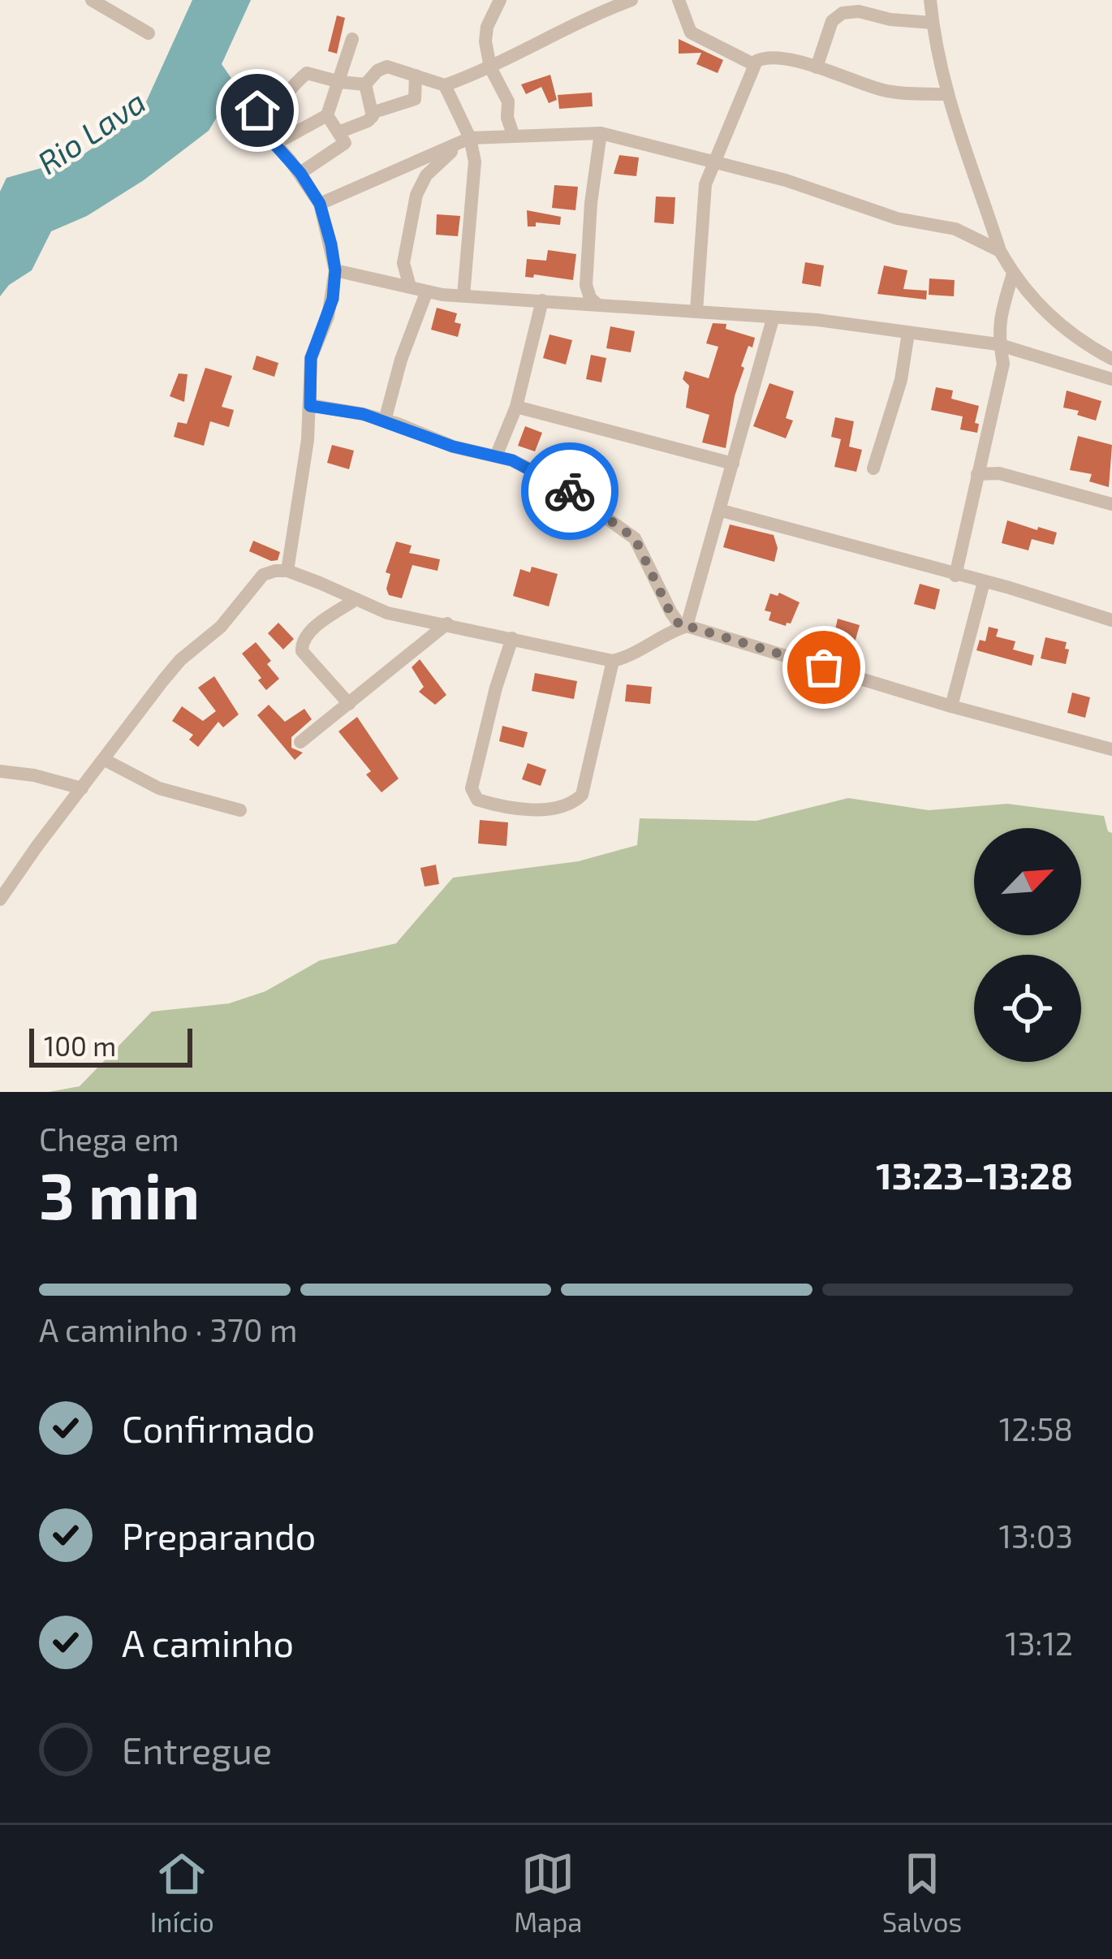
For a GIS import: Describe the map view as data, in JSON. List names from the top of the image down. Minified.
{"water":["Rio Lava"],"scale_bar":"100 m","north":"top right","page":{"scale":"100 m","heading":["3 min","Chega em","13:23–13:28"],"bar":"A caminho · 370 m","list":[["Confirmado","12:58"],["Preparando","13:03"],["A caminho","13:12"],"Entregue"],"tabs":["Início","Mapa","Salvos"]}}
